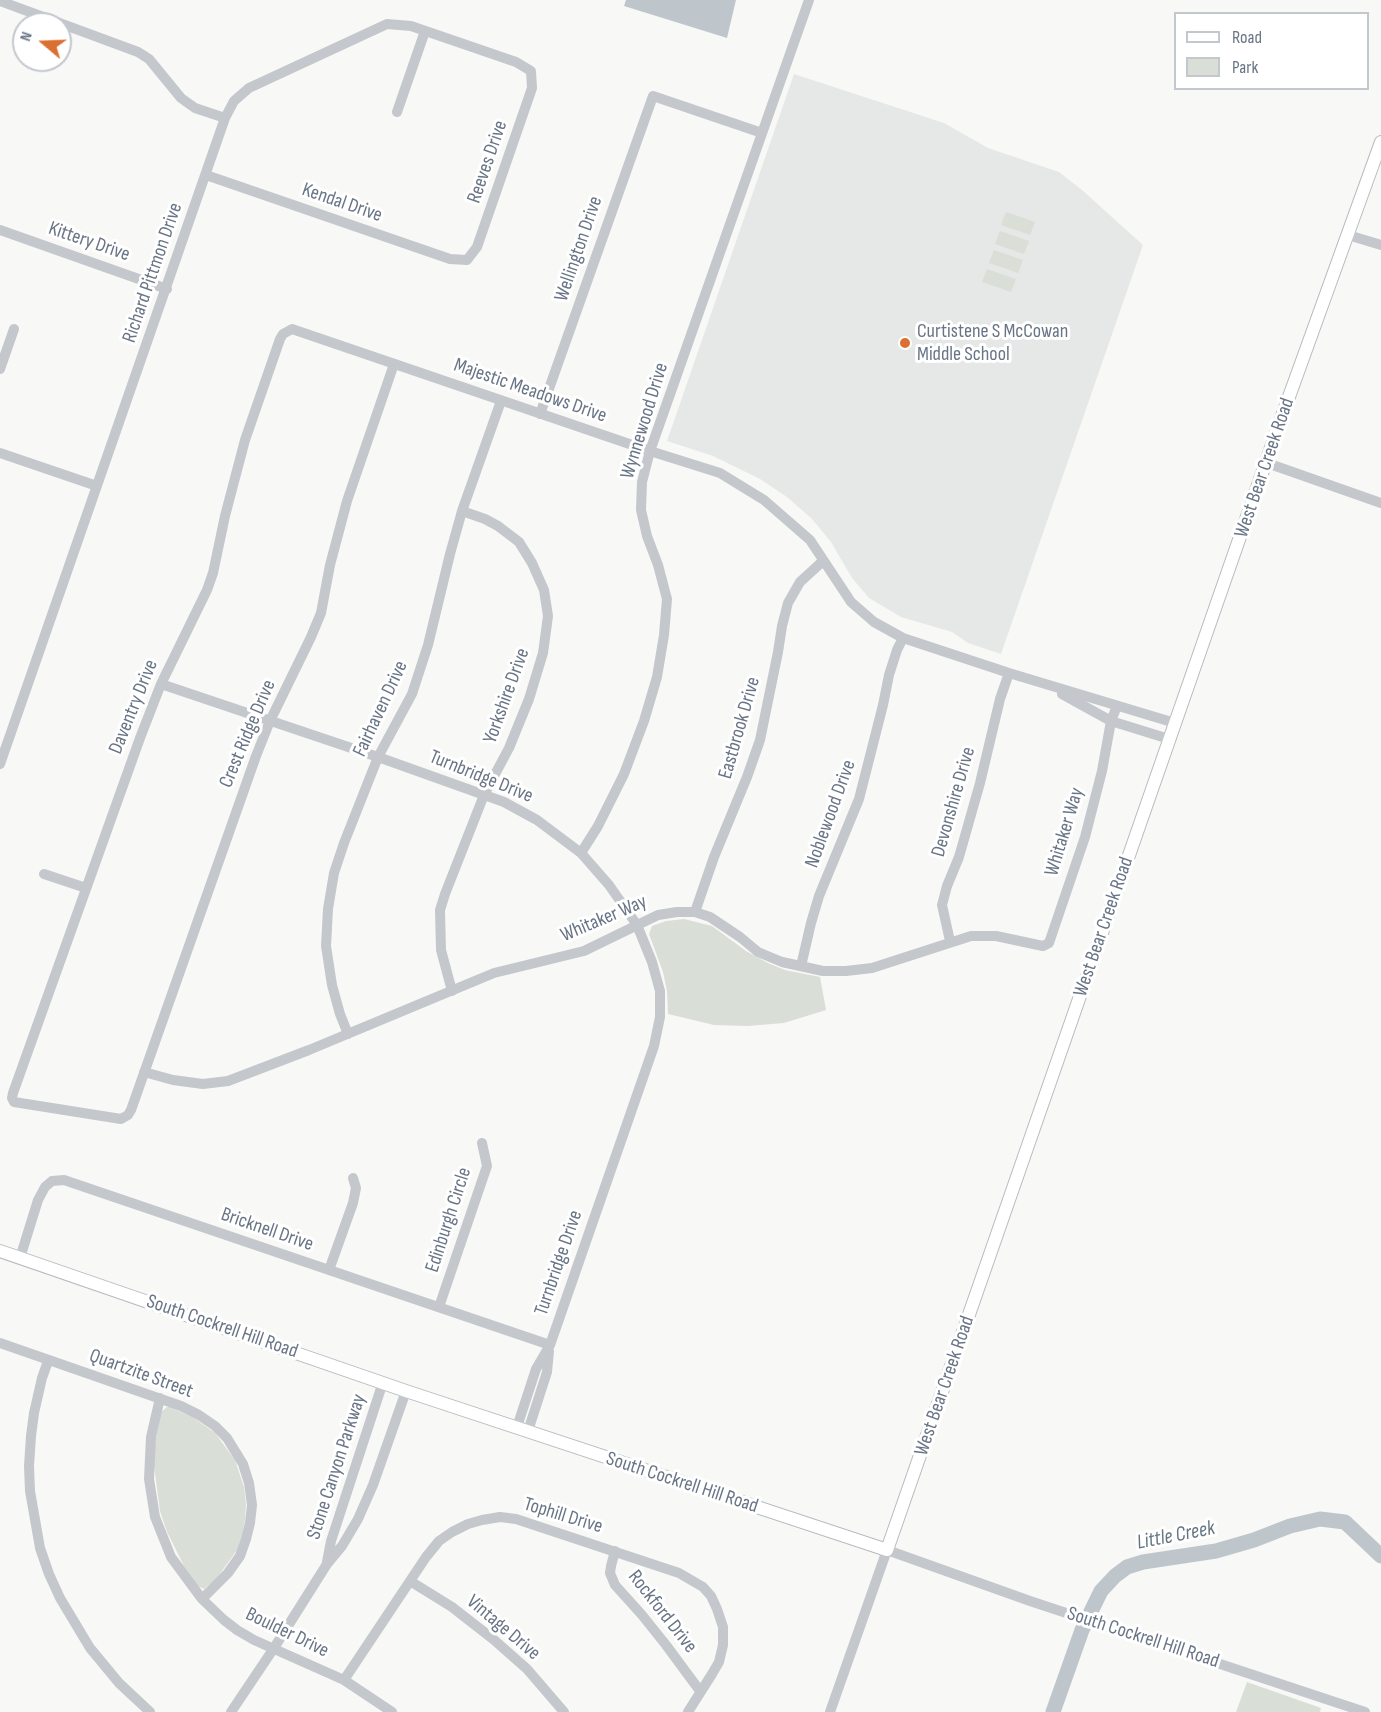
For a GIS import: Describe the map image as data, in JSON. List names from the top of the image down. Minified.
{"streets":{"main road":["West Bear Creek Road","South Cockrell Hill Road"],"street":["Reeves Drive","Kendal Drive","Kittery Drive","Wellington Drive","Richard Pittmon Drive","Majestic Meadows Drive","Wynnewood Drive","Yorkshire Drive","Daventry Drive","Fairhaven Drive","Eastbrook Drive","Crest Ridge Drive","Turnbridge Drive","Devonshire Drive","Noblewood Drive","Whitaker Way","Edinburgh Circle","Bricknell Drive","Quartzite Street","Stone Canyon Parkway","Tophill Drive","Rockford Drive","Vintage Drive","Boulder Drive"]},"crossings":[["Reeves Drive","Kendal Drive"],["Reeves Drive","Richard Pittmon Drive"],["Kendal Drive","Richard Pittmon Drive"],["Kittery Drive","Richard Pittmon Drive"],["Wellington Drive","Majestic Meadows Drive"],["Wellington Drive","Wynnewood Drive"],["Majestic Meadows Drive","Wynnewood Drive"],["Majestic Meadows Drive","West Bear Creek Road"],["Majestic Meadows Drive","Daventry Drive"],["Majestic Meadows Drive","Fairhaven Drive"],["Majestic Meadows Drive","Eastbrook Drive"],["Majestic Meadows Drive","Crest Ridge Drive"],["Majestic Meadows Drive","Devonshire Drive"],["Majestic Meadows Drive","Noblewood Drive"],["Majestic Meadows Drive","Whitaker Way"],["Wynnewood Drive","Turnbridge Drive"],["West Bear Creek Road","South Cockrell Hill Road"],["Yorkshire Drive","Fairhaven Drive"],["Yorkshire Drive","Turnbridge Drive"],["Yorkshire Drive","Whitaker Way"],["Daventry Drive","Crest Ridge Drive"],["Daventry Drive","Turnbridge Drive"],["Fairhaven Drive","Turnbridge Drive"],["Fairhaven Drive","Whitaker Way"],["Eastbrook Drive","Whitaker Way"],["Crest Ridge Drive","Turnbridge Drive"],["Crest Ridge Drive","Whitaker Way"],["Turnbridge Drive","Whitaker Way"],["Turnbridge Drive","Bricknell Drive"],["Turnbridge Drive","South Cockrell Hill Road"],["Devonshire Drive","Whitaker Way"],["Noblewood Drive","Whitaker Way"],["Edinburgh Circle","Bricknell Drive"],["Bricknell Drive","South Cockrell Hill Road"],["South Cockrell Hill Road","Stone Canyon Parkway"],["Quartzite Street","Boulder Drive"],["Stone Canyon Parkway","Boulder Drive"],["Tophill Drive","Rockford Drive"],["Tophill Drive","Vintage Drive"],["Tophill Drive","Boulder Drive"]],"water":["Little Creek"],"places":["Curtistene S McCowan Middle School"],"legend":["Road","Park"],"north":"left"}
